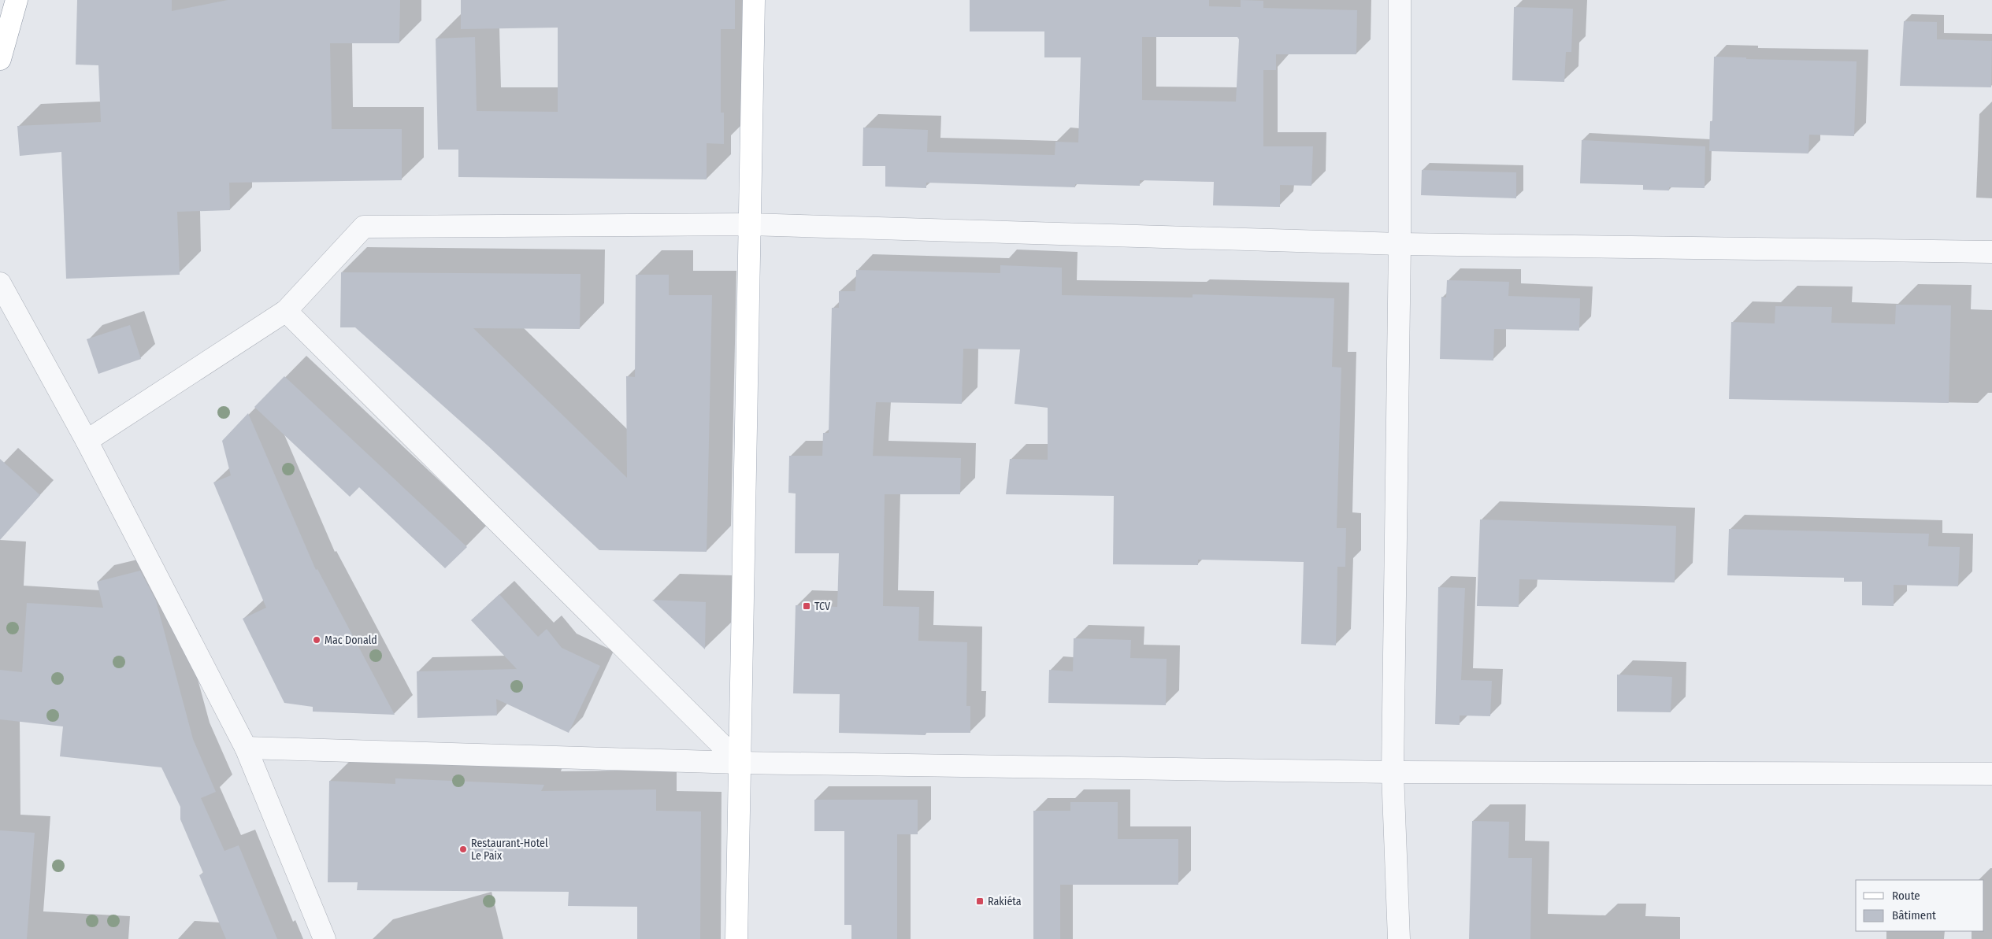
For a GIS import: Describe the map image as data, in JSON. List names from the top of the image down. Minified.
{"places":{"transit":["TCV","Rakiéta"],"other":["Mac Donald","Restaurant-Hotel Le Paix"]},"legend":["Route","Bâtiment"]}
